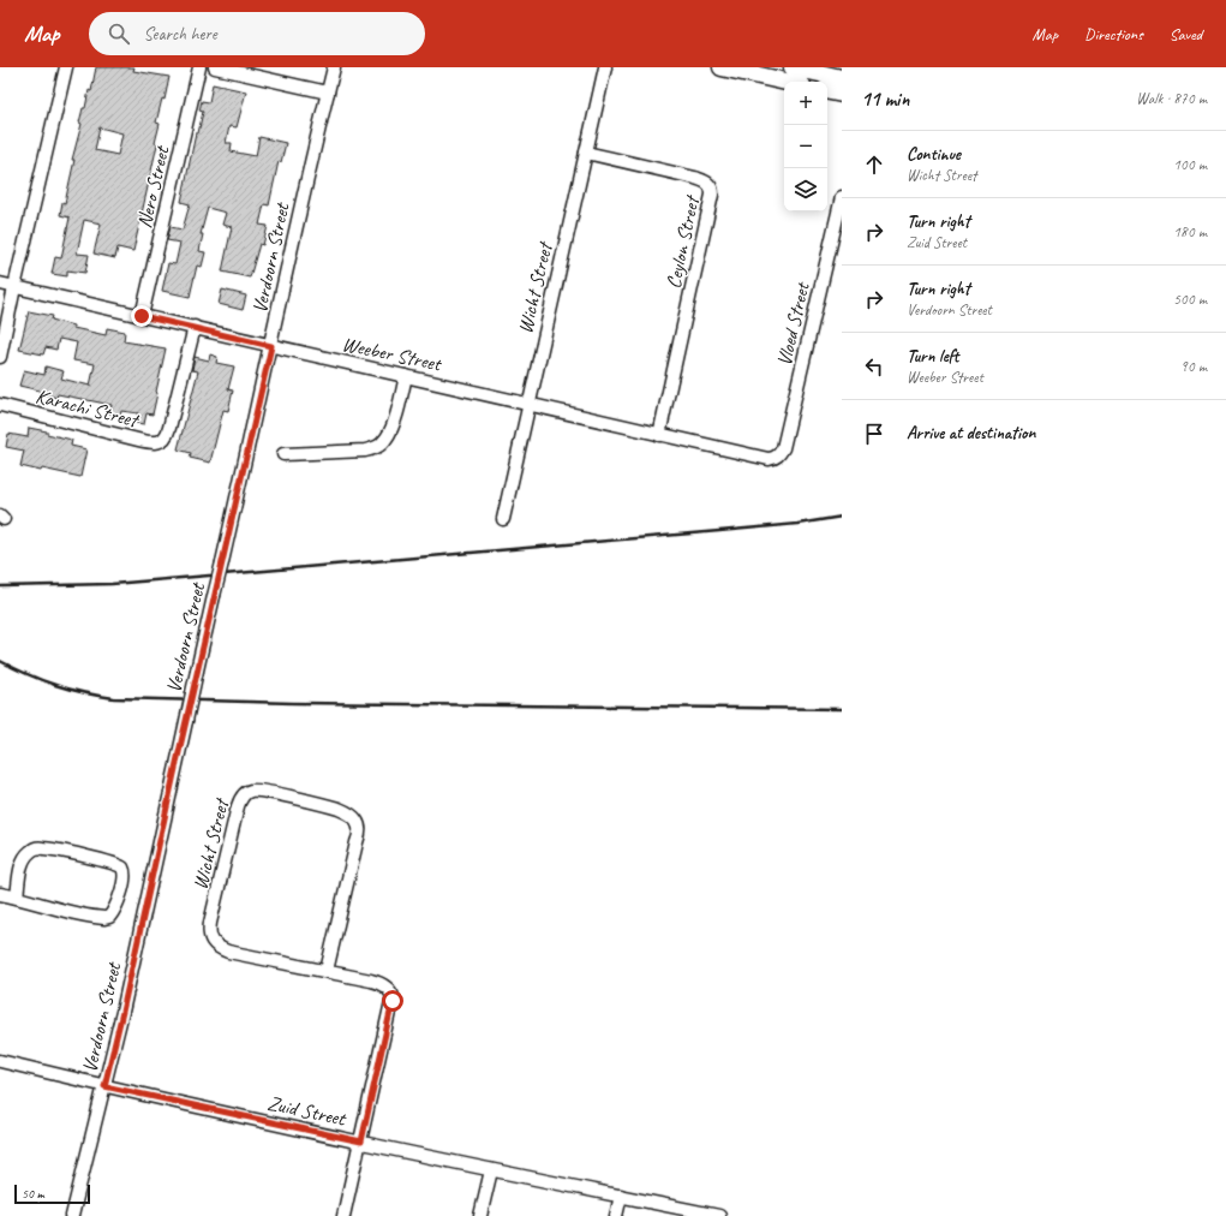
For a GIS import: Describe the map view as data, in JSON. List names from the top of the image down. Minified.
{"streets":{"street":["Nero Street","Ceylon Street","Verdoorn Street","Wicht Street","Vloed Street","Weeber Street","Karachi Street","Zuid Street"]},"crossings":[["Nero Street","Weeber Street"],["Ceylon Street","Wicht Street"],["Ceylon Street","Weeber Street"],["Verdoorn Street","Weeber Street"],["Verdoorn Street","Zuid Street"],["Wicht Street","Weeber Street"],["Wicht Street","Zuid Street"],["Vloed Street","Weeber Street"],["Weeber Street","Karachi Street"]],"scale_bar":"50 m","page":{"header":"Map","search":"Search here","nav":["Map","Directions","Saved"],"heading":["11 min","Walk · 870 m"],"map_buttons":["+","−"],"list":[["Continue","Wicht Street","100 m"],["Turn right","Zuid Street","180 m"],["Turn right","Verdoorn Street","500 m"],["Turn left","Weeber Street","90 m"],"Arrive at destination"],"scale":"50 m"}}
